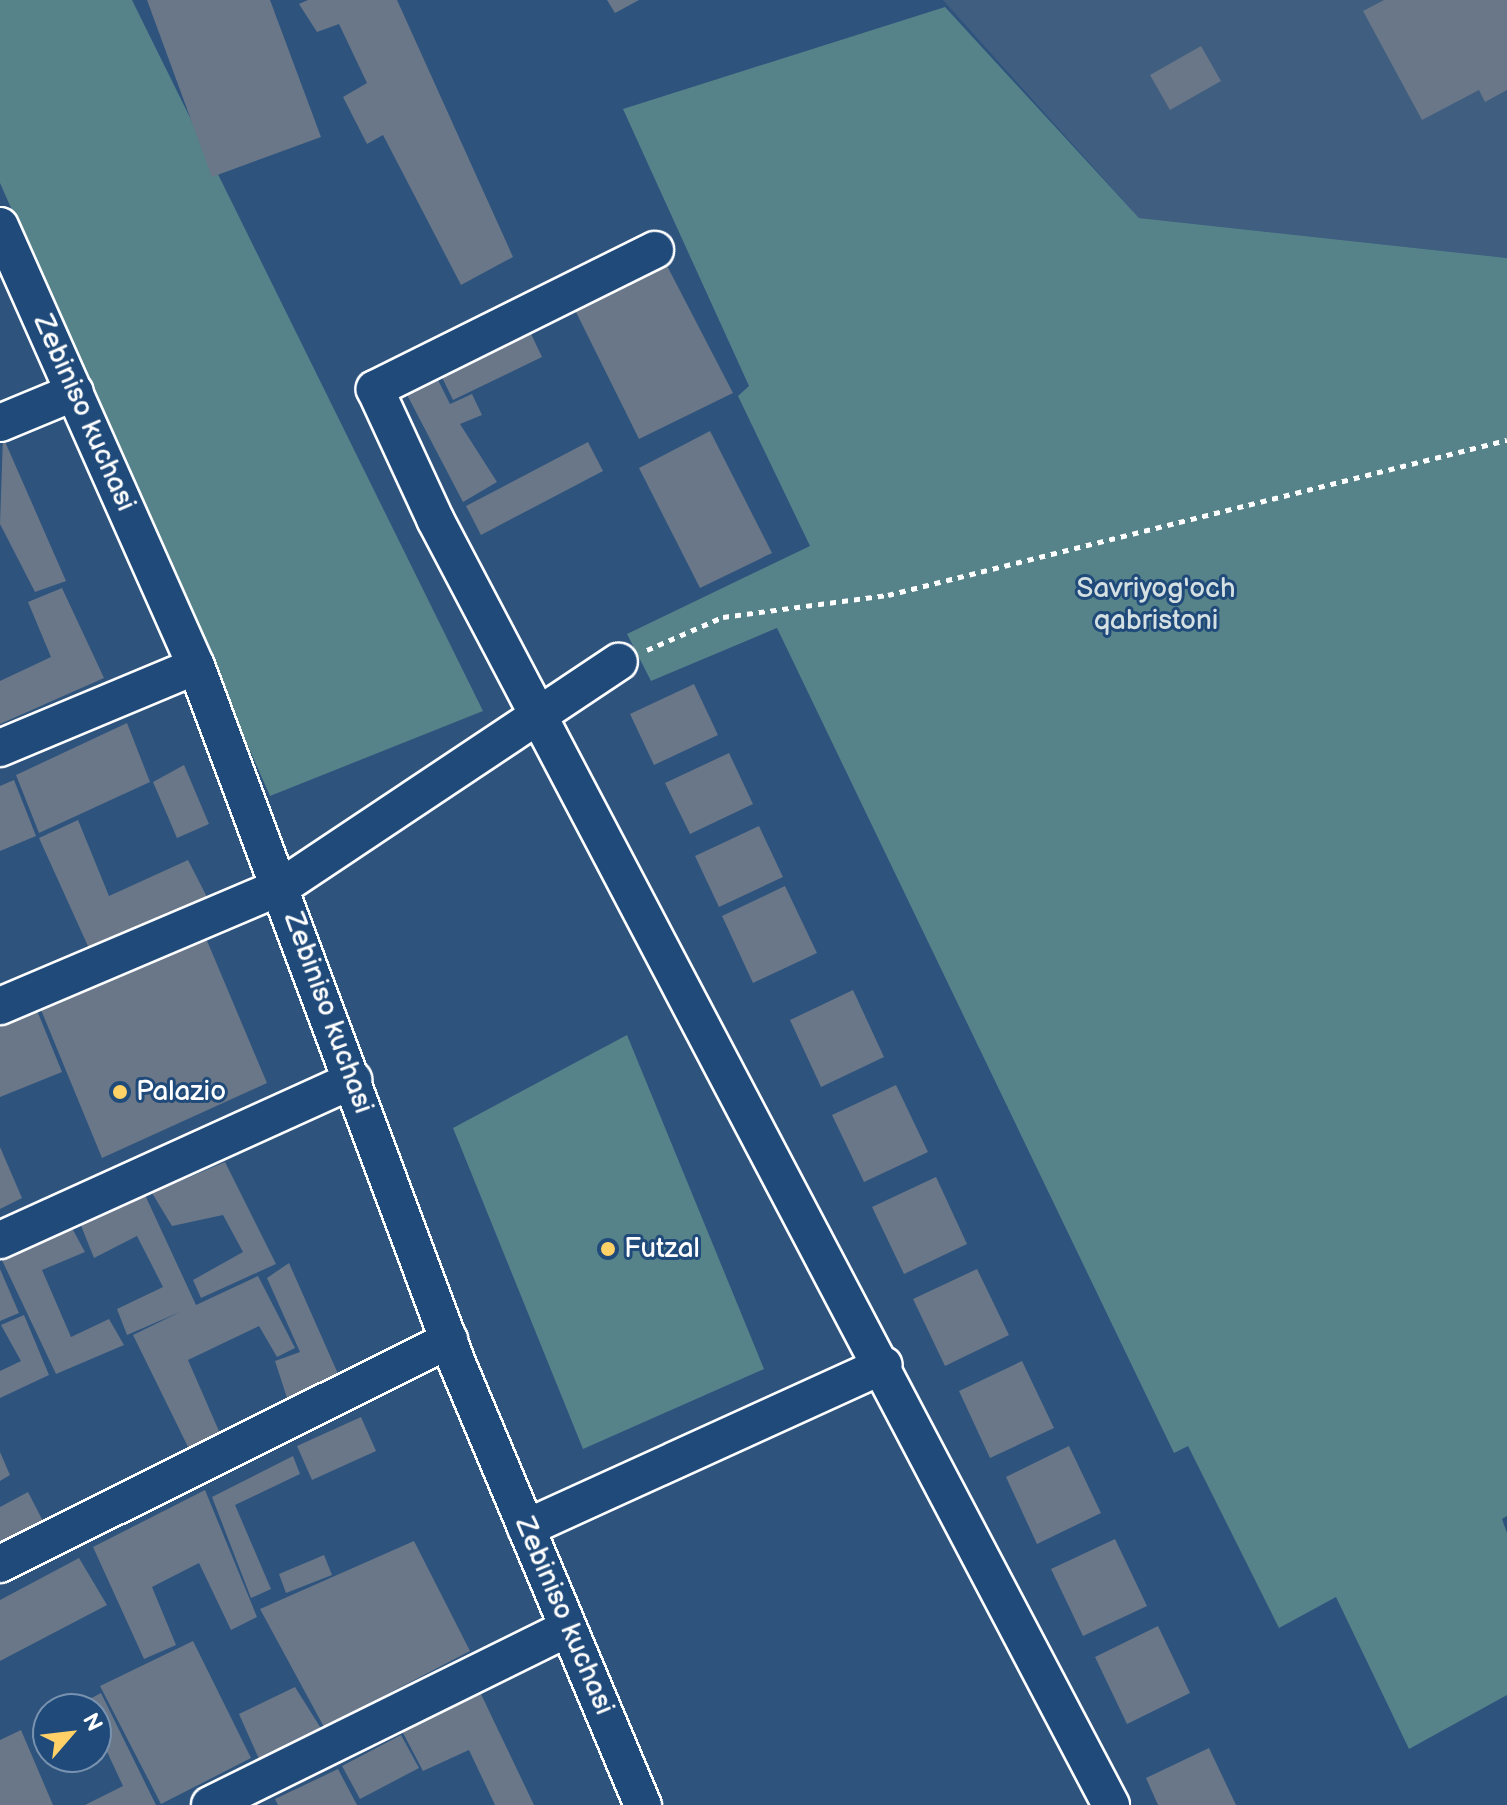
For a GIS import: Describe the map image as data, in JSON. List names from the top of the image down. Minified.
{"streets":{"street":["Zebiniso kuchasi"]},"parks":["Savriyog'och qabristoni"],"places":["Palazio","Futzal"],"north":"top right"}
